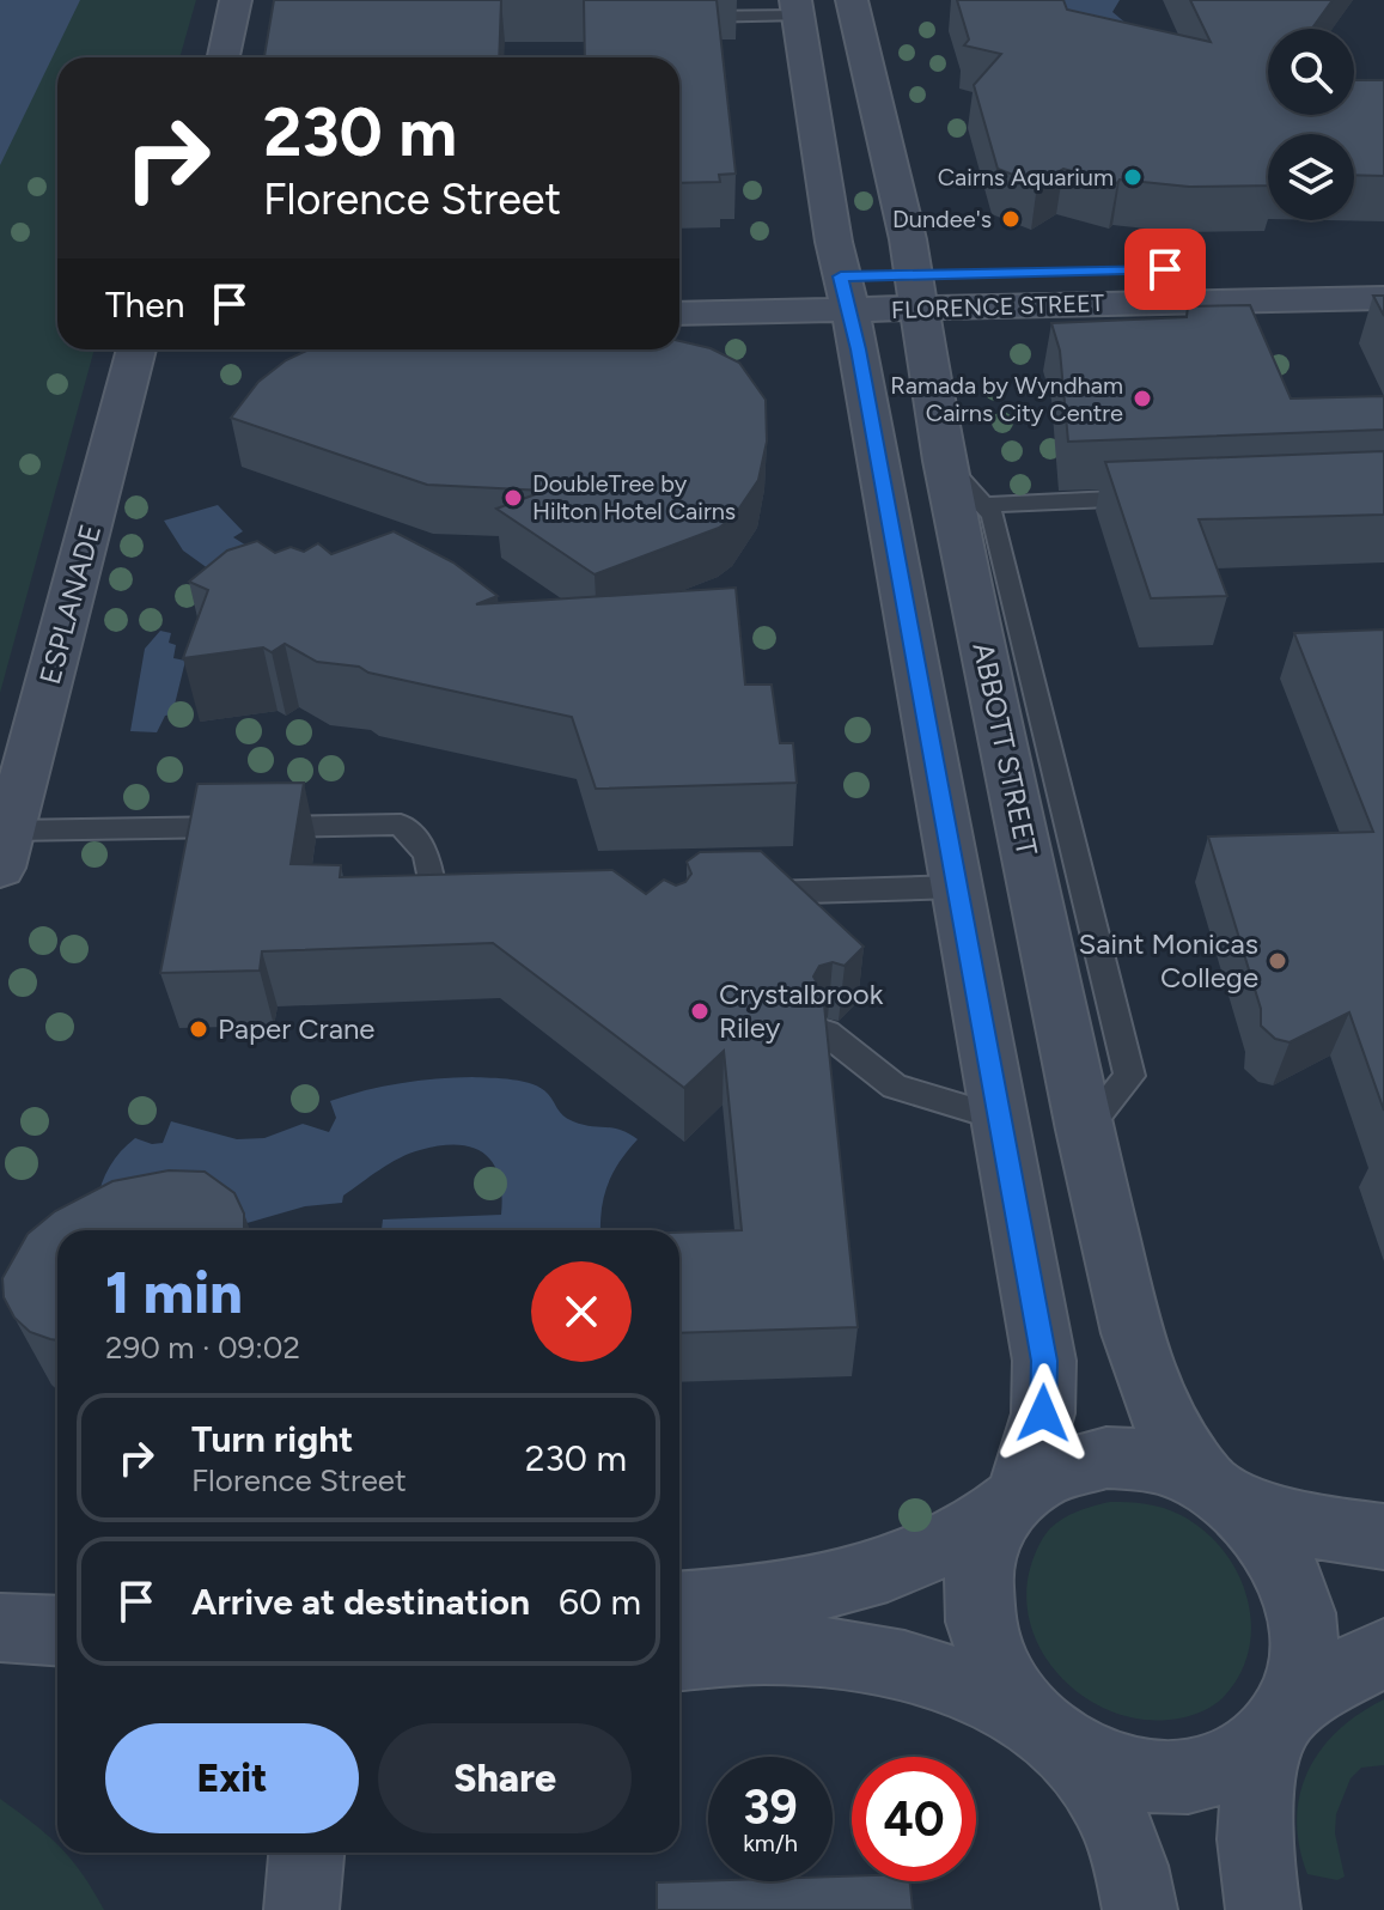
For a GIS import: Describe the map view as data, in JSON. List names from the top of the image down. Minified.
{"streets":{"street":["FLORENCE STREET","ESPLANADE","ABBOTT STREET"]},"crossings":[["FLORENCE STREET","ABBOTT STREET"]],"places":["Cairns Aquarium","Dundee's","Ramada by Wyndham Cairns City Centre","DoubleTree by Hilton Hotel Cairns","Saint Monicas College","Crystalbrook Riley","Paper Crane"],"page":{"turn":["230 m","Florence Street"],"then":"Then","heading":["1 min","290 m · 09:02"],"list":[{"name":"Turn right","note":"Florence Street","value":"230 m"},{"name":"Arrive at destination","value":"60 m"}],"buttons":["Exit","Share"],"speed":"39 km/h","limit":"40"}}
